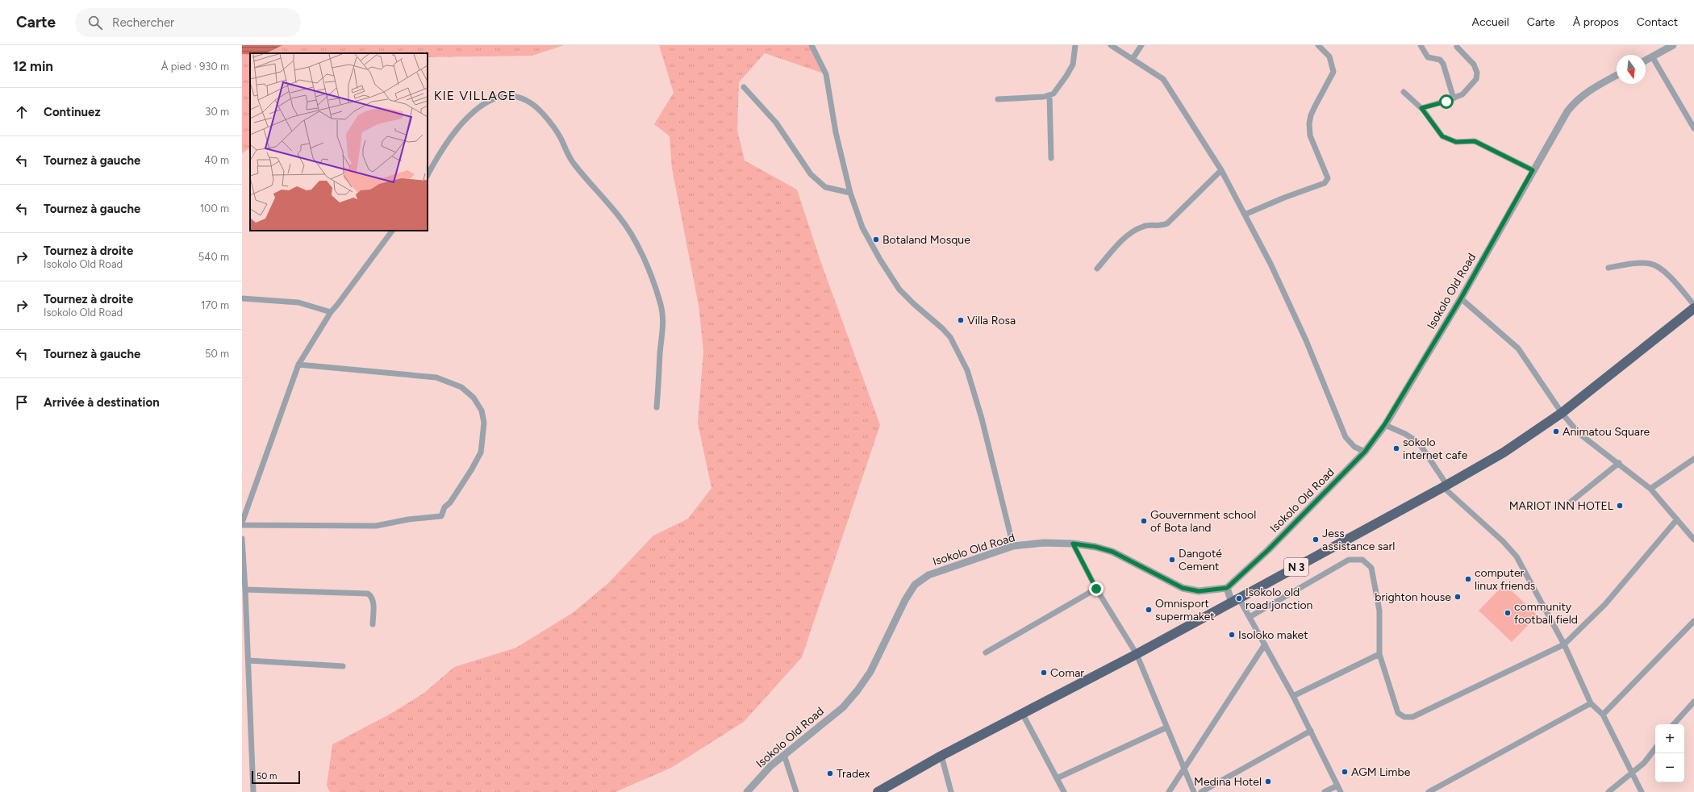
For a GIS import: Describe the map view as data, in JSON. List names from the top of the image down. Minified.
{"streets":{"highway":["N 3"],"street":["Isokolo Old Road"]},"districts":["KIE VILLAGE"],"places":["Botaland Mosque","Villa Rosa","Animatou Square","sokolo internet cafe","MARIOT INN HOTEL","Gouvernment school of Bota land","Jess assistance sarl","Dangoté Cement","computer linux friends","brighton house","Isokolo old road jonction","Omnisport supermaket","community football field","Isoloko maket","Comar","AGM Limbe","Tradex","Medina Hotel"],"scale_bar":"50 m","north":"bottom","page":{"header":"Carte","search":"Rechercher","nav":["Accueil","Carte","À propos","Contact"],"heading":["12 min","À pied · 930 m"],"list":[["Continuez","30 m"],["Tournez à gauche","40 m"],["Tournez à gauche","100 m"],["Tournez à droite","Isokolo Old Road","540 m"],["Tournez à droite","Isokolo Old Road","170 m"],["Tournez à gauche","50 m"],"Arrivée à destination"],"map_buttons":["+","−"],"scale":"50 m"}}
